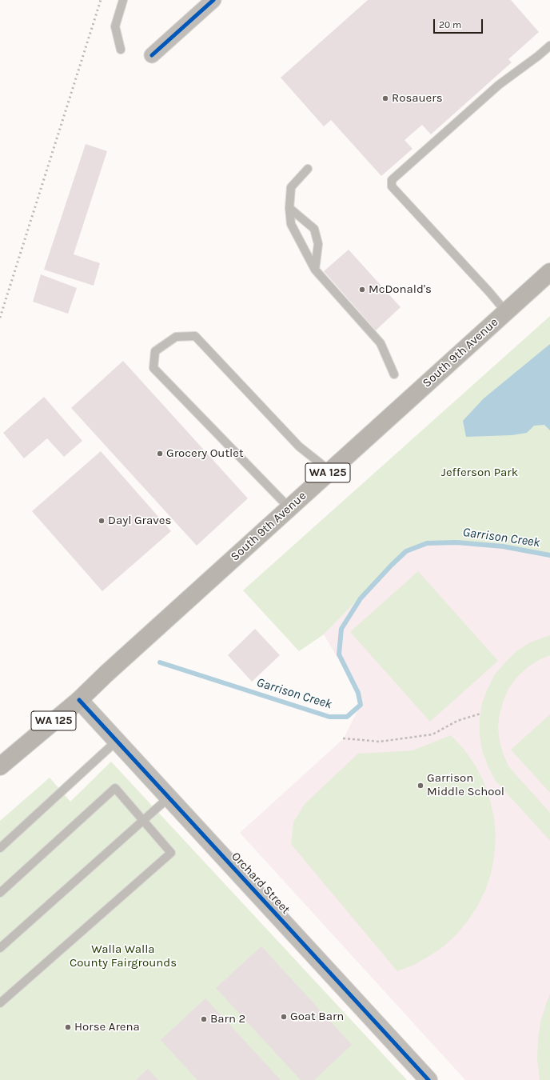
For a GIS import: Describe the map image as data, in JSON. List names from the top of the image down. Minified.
{"streets":{"main road":["South 9th Avenue","WA 125"],"street":["Orchard Street"]},"crossings":[["South 9th Avenue","Orchard Street"]],"water":["Garrison Creek"],"parks":["Jefferson Park","Walla Walla County Fairgrounds"],"places":["Rosauers","McDonald's","Grocery Outlet","Dayl Graves","Garrison Middle School","Goat Barn","Barn 2","Horse Arena"],"scale_bar":"20 m"}
